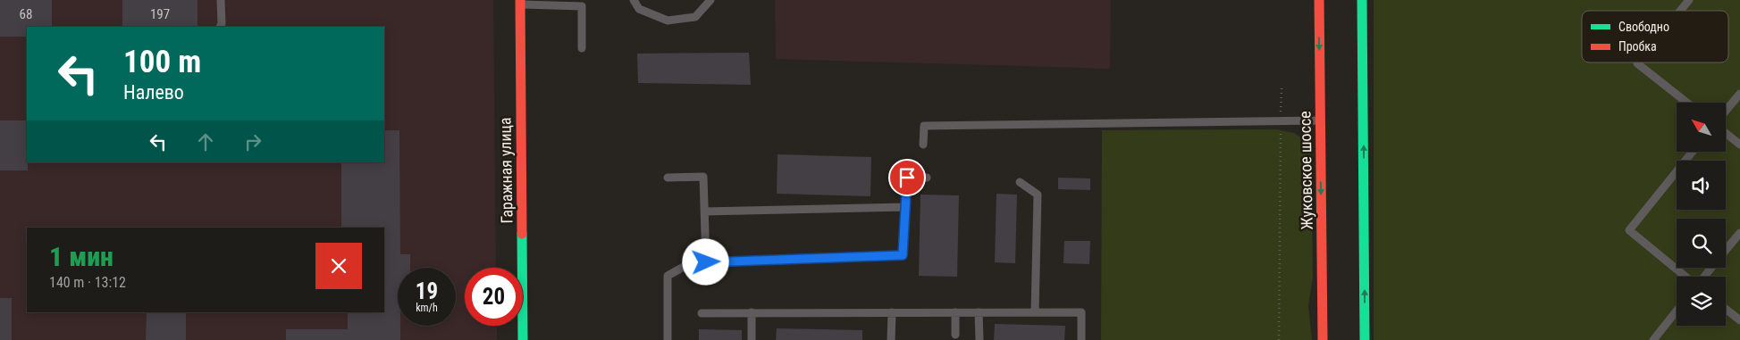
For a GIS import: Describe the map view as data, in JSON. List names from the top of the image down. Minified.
{"streets":{"main road":["Гаражная улица","Жуковское шоссе"]},"house_numbers":["68","197"],"legend":["Свободно","Пробка"],"north":"top left","page":{"turn":["100 m","Налево"],"heading":["1 мин","140 m · 13:12"],"speed":"19 km/h","limit":"20"}}
